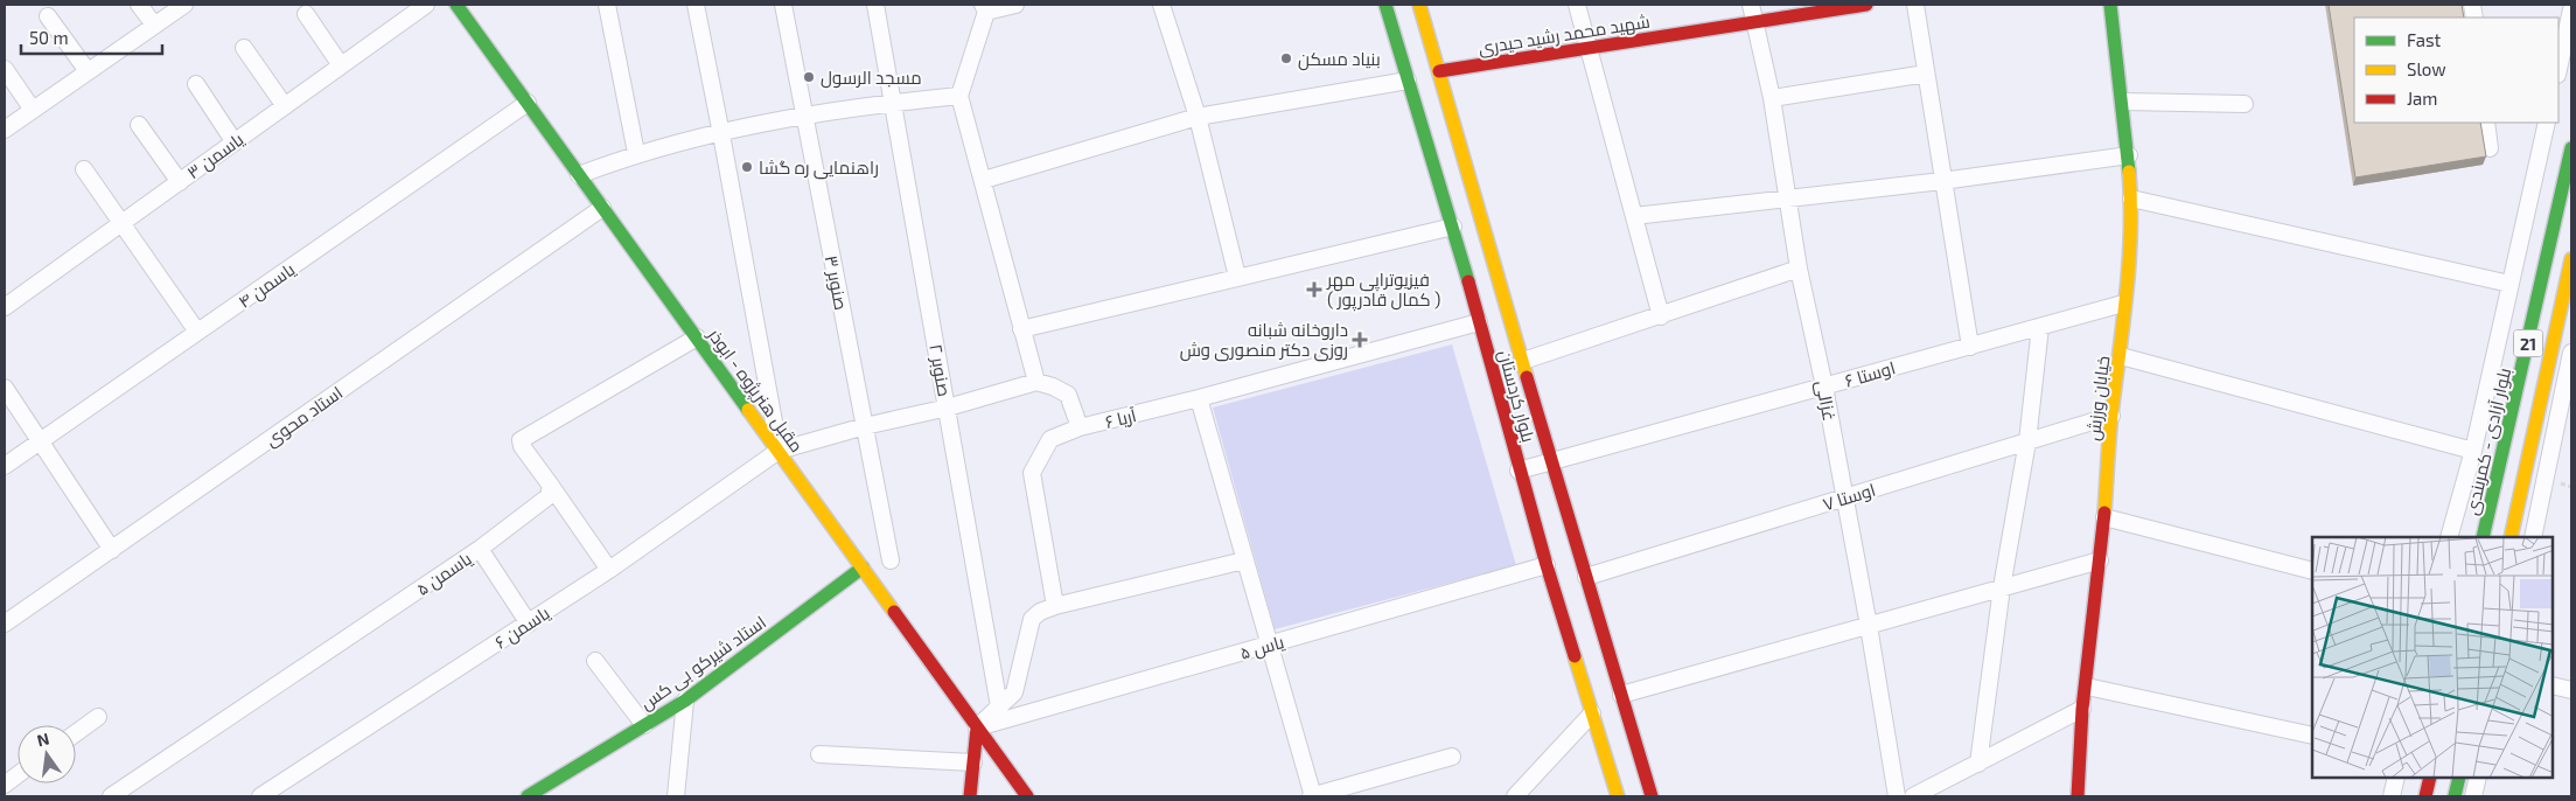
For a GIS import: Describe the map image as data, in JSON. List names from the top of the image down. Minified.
{"streets":{"street":["شهید محمد رشید حیدری","یاسمن ۳","صنوبر ۳","یاسمن ۴","21","صنوبر ۲","اوستا ۶","مقبل هنرپژوه - ابوذر","بلوار کردستان","خیابان ورزش","غزالی","استاد محوی","آریا ۶","بلوار آزادی - کمربندی","اوستا ۷","یاسمن ۵","یاسمن ۶","یاس ۵","استاد شیرکو بی کس"]},"crossings":[["شهید محمد رشید حیدری","بلوار کردستان"],["شهید محمد رشید حیدری","غزالی"],["صنوبر ۳","یاسمن ۶"],["یاسمن ۴","مقبل هنرپژوه - ابوذر"],["صنوبر ۲","یاسمن ۶"],["اوستا ۶","بلوار کردستان"],["اوستا ۶","خیابان ورزش"],["اوستا ۶","غزالی"],["مقبل هنرپژوه - ابوذر","استاد محوی"],["مقبل هنرپژوه - ابوذر","یاسمن ۶"],["مقبل هنرپژوه - ابوذر","یاس ۵"],["مقبل هنرپژوه - ابوذر","استاد شیرکو بی کس"],["بلوار کردستان","آریا ۶"],["بلوار کردستان","اوستا ۷"],["بلوار کردستان","یاس ۵"],["خیابان ورزش","اوستا ۷"],["غزالی","اوستا ۷"]],"places":{"other":["بنیاد مسکن","مسجد الرسول","راهنمایی ره گشا"],"health":["فیزیوتراپی مهر ( کمال قادرپور )","داروخانه شبانه روزی دکتر منصوری وش"]},"legend":["Fast","Slow","Jam"],"scale_bar":"50 m","north":"top"}
